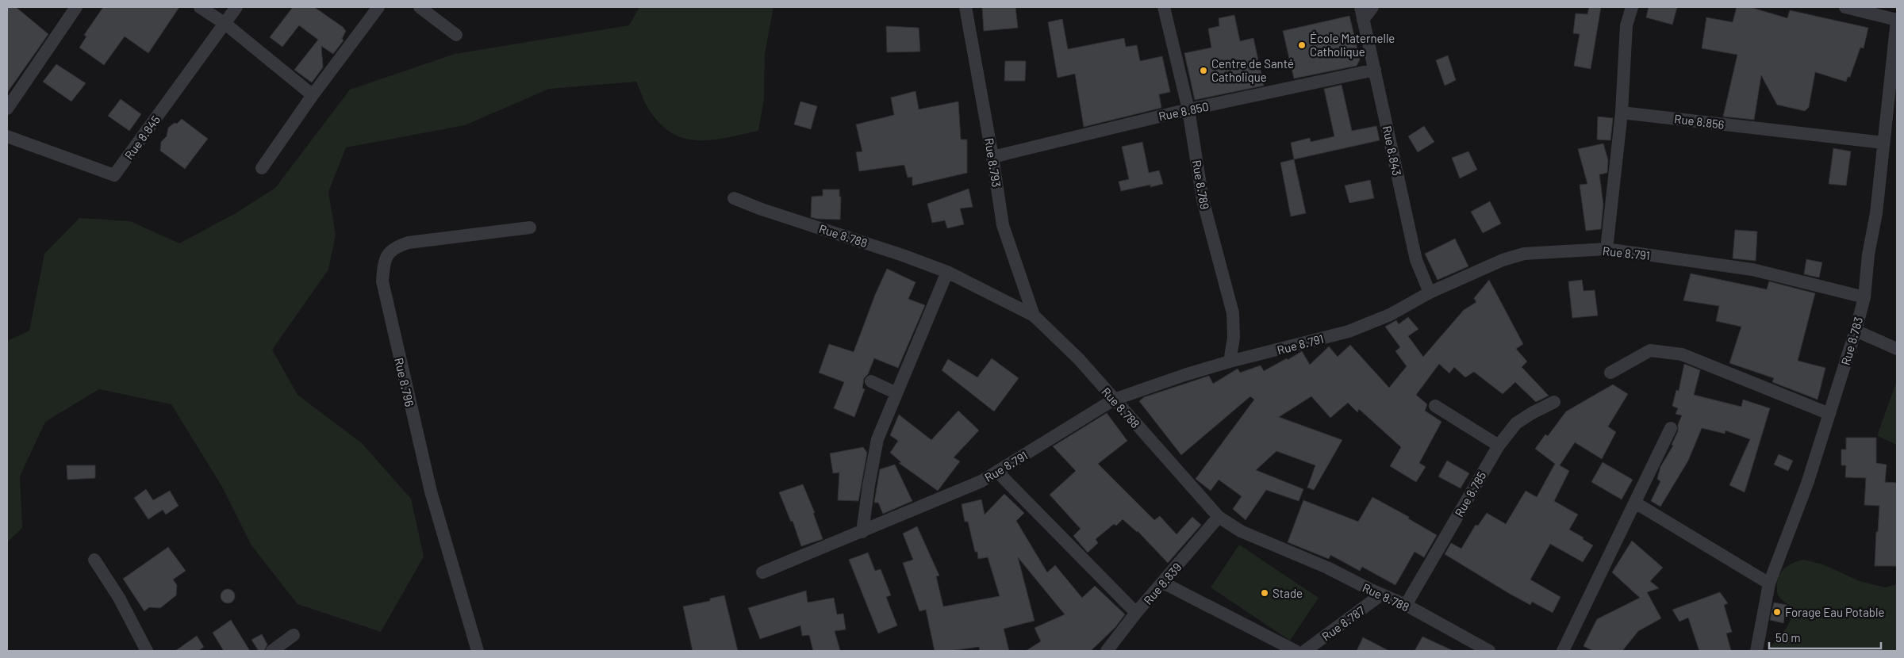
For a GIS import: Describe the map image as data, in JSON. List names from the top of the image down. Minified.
{"streets":{"street":["Rue 8.850","Rue 8.856","Rue 8.845","Rue 8.843","Rue 8.793","Rue 8.789","Rue 8.788","Rue 8.791","Rue 8.783","Rue 8.796","Rue 8.785","Rue 8.839","Rue 8.787"]},"crossings":[["Rue 8.850","Rue 8.843"],["Rue 8.850","Rue 8.793"],["Rue 8.850","Rue 8.789"],["Rue 8.856","Rue 8.783"],["Rue 8.843","Rue 8.791"],["Rue 8.793","Rue 8.788"],["Rue 8.789","Rue 8.791"],["Rue 8.788","Rue 8.791"],["Rue 8.788","Rue 8.785"],["Rue 8.788","Rue 8.839"],["Rue 8.788","Rue 8.787"],["Rue 8.791","Rue 8.783"]],"places":["École Maternelle Catholique","Centre de Santé Catholique","Stade","Forage Eau Potable"],"scale_bar":"50 m"}
